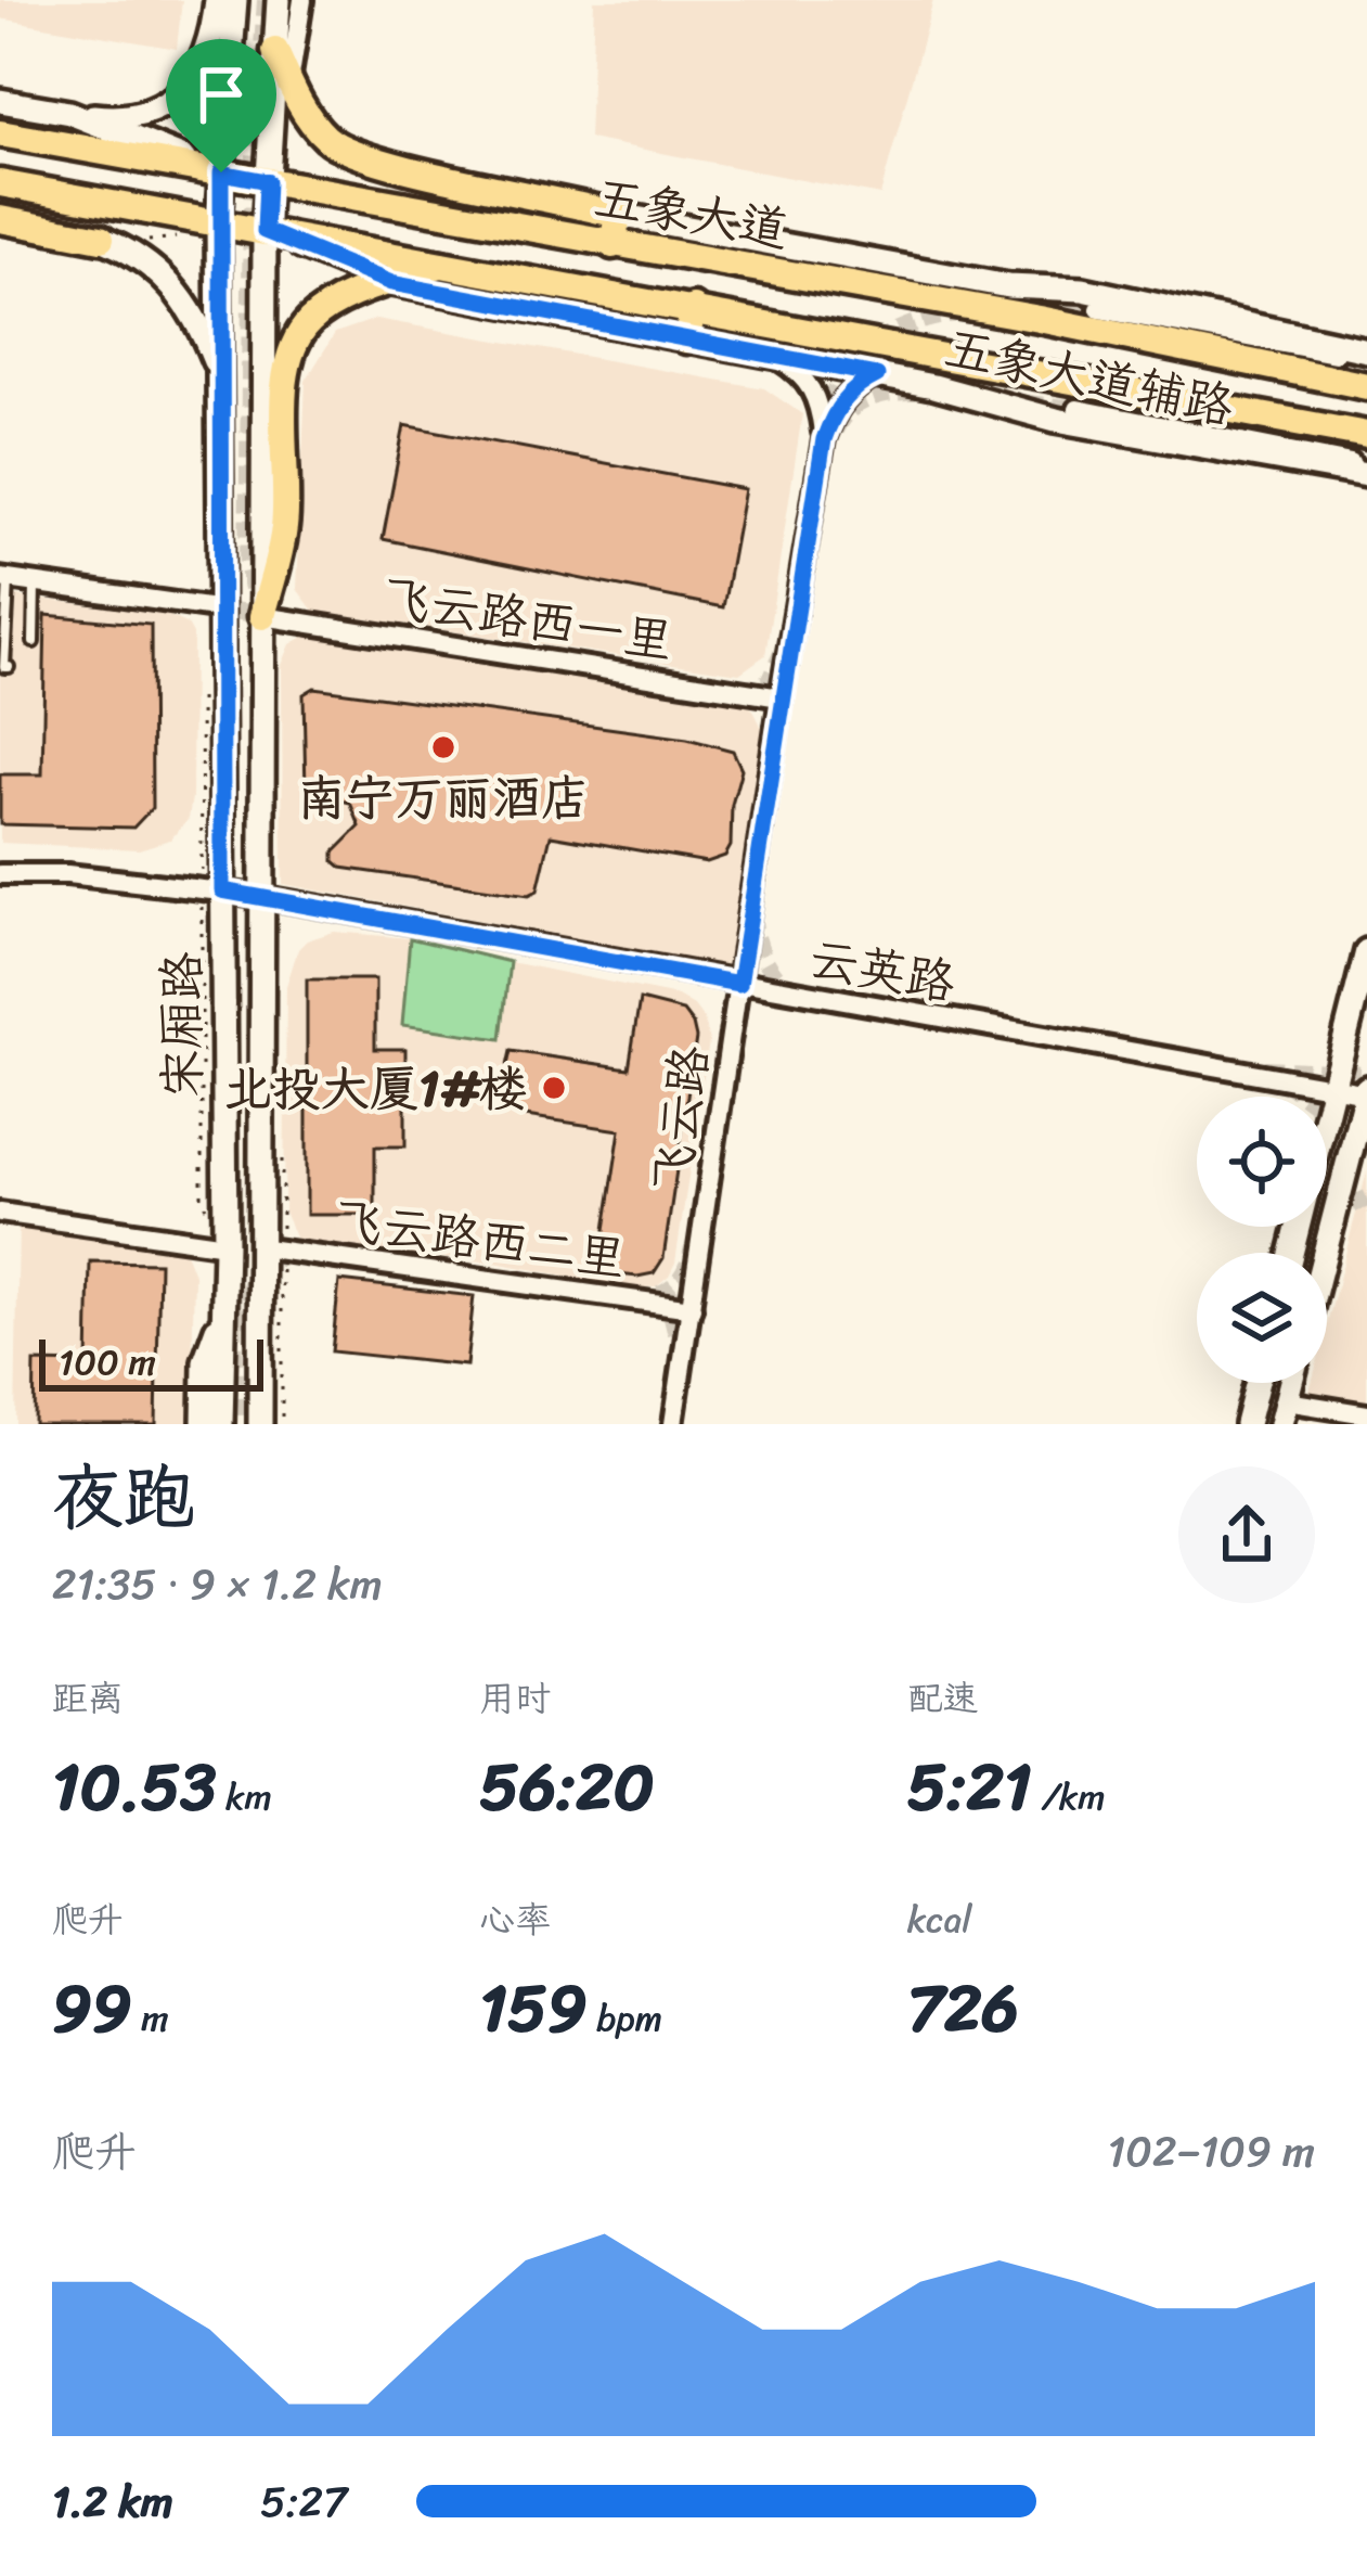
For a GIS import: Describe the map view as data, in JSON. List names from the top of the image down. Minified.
{"streets":{"main road":["五象大道","五象大道辅路","宋厢路"],"street":["飞云路西一里","云英路","飞云路","飞云路西二里"]},"crossings":[["五象大道","五象大道辅路"],["五象大道","宋厢路"],["五象大道辅路","宋厢路"],["五象大道辅路","飞云路"],["飞云路西一里","宋厢路"],["飞云路西一里","飞云路"],["云英路","宋厢路"],["云英路","飞云路"],["宋厢路","飞云路西二里"],["飞云路","飞云路西二里"]],"places":["南宁万丽酒店","北投大厦1#楼"],"scale_bar":"100 m","page":{"scale":"100 m","heading":["夜跑","21:35 · 9 × 1.2 km"],"stats":[["距离","10.53 km"],["用时","56:20"],["配速","5:21 /km"],["爬升","99 m"],["心率","159 bpm"],["kcal","726"]],"chart":["爬升","102–109 m"],"list":[{"name":"1.2 km","note":"5:27"}]}}
